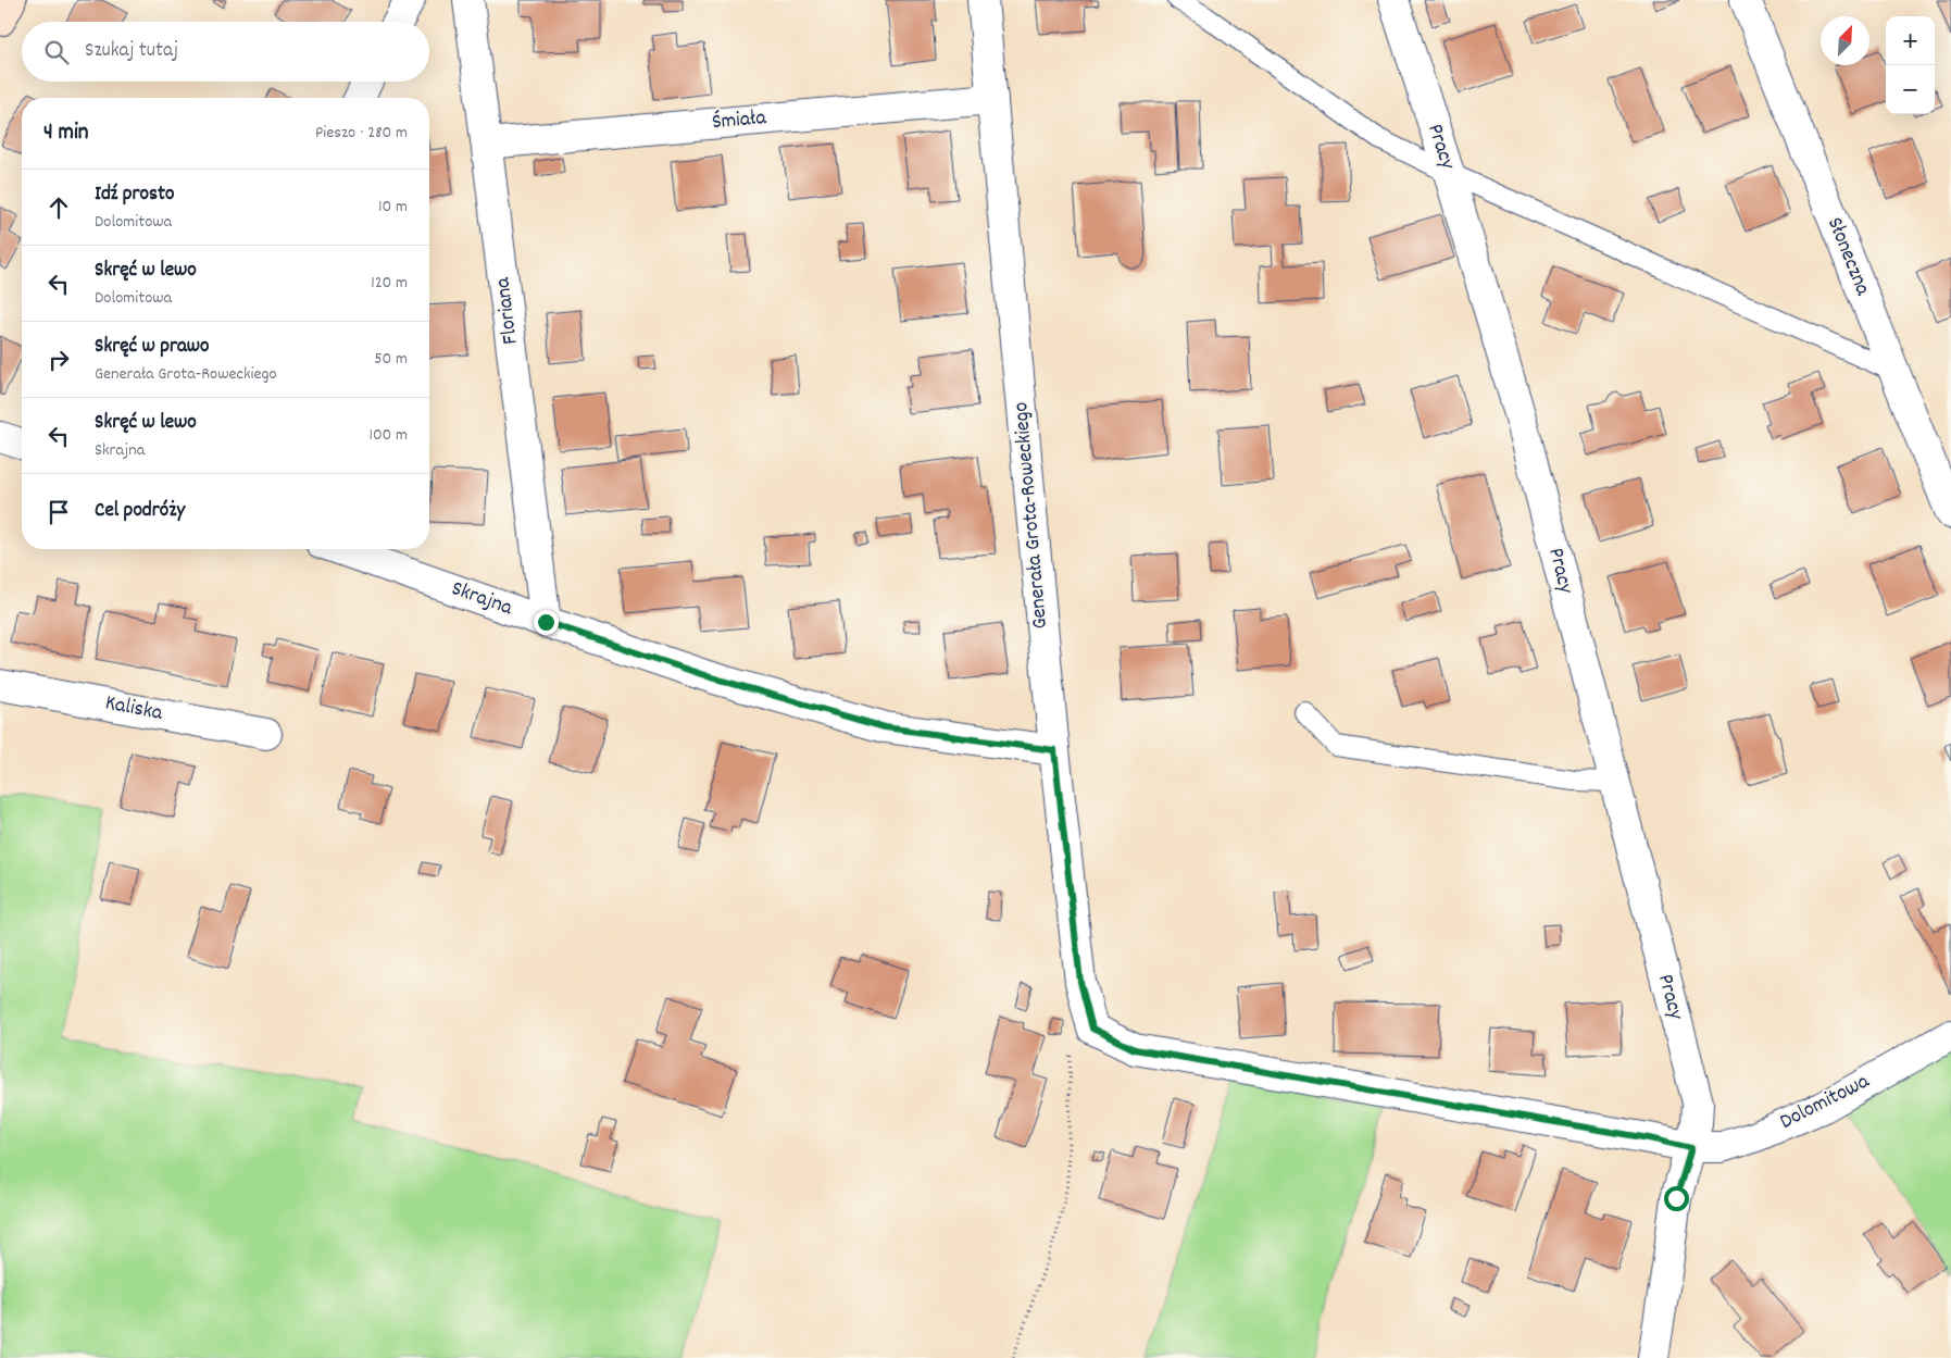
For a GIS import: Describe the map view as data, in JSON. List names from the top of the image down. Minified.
{"streets":{"street":["Śmiała","Pracy","Słoneczna","Floriana","Generała Grota-Roweckiego","Skrajna","Kaliska","Dolomitowa"]},"crossings":[["Śmiała","Floriana"],["Śmiała","Generała Grota-Roweckiego"],["Pracy","Dolomitowa"],["Floriana","Skrajna"],["Generała Grota-Roweckiego","Skrajna"],["Generała Grota-Roweckiego","Dolomitowa"]],"north":"top right","page":{"map_buttons":["+","−"],"search":"Szukaj tutaj","heading":["4 min","Pieszo · 280 m"],"list":[["Idź prosto","Dolomitowa","10 m"],["Skręć w lewo","Dolomitowa","120 m"],["Skręć w prawo","Generała Grota-Roweckiego","50 m"],["Skręć w lewo","Skrajna","100 m"],"Cel podróży"]}}
